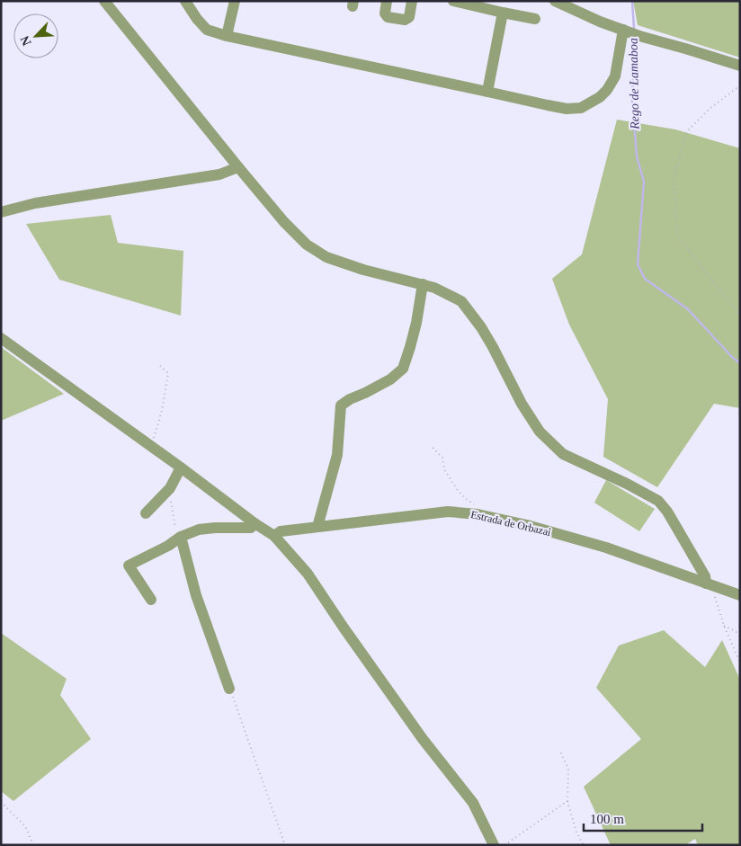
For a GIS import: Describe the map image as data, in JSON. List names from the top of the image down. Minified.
{"streets":{"street":["Estrada de Orbazai"]},"water":["Rego de Lamaboa"],"scale_bar":"100 m","north":"bottom left"}
